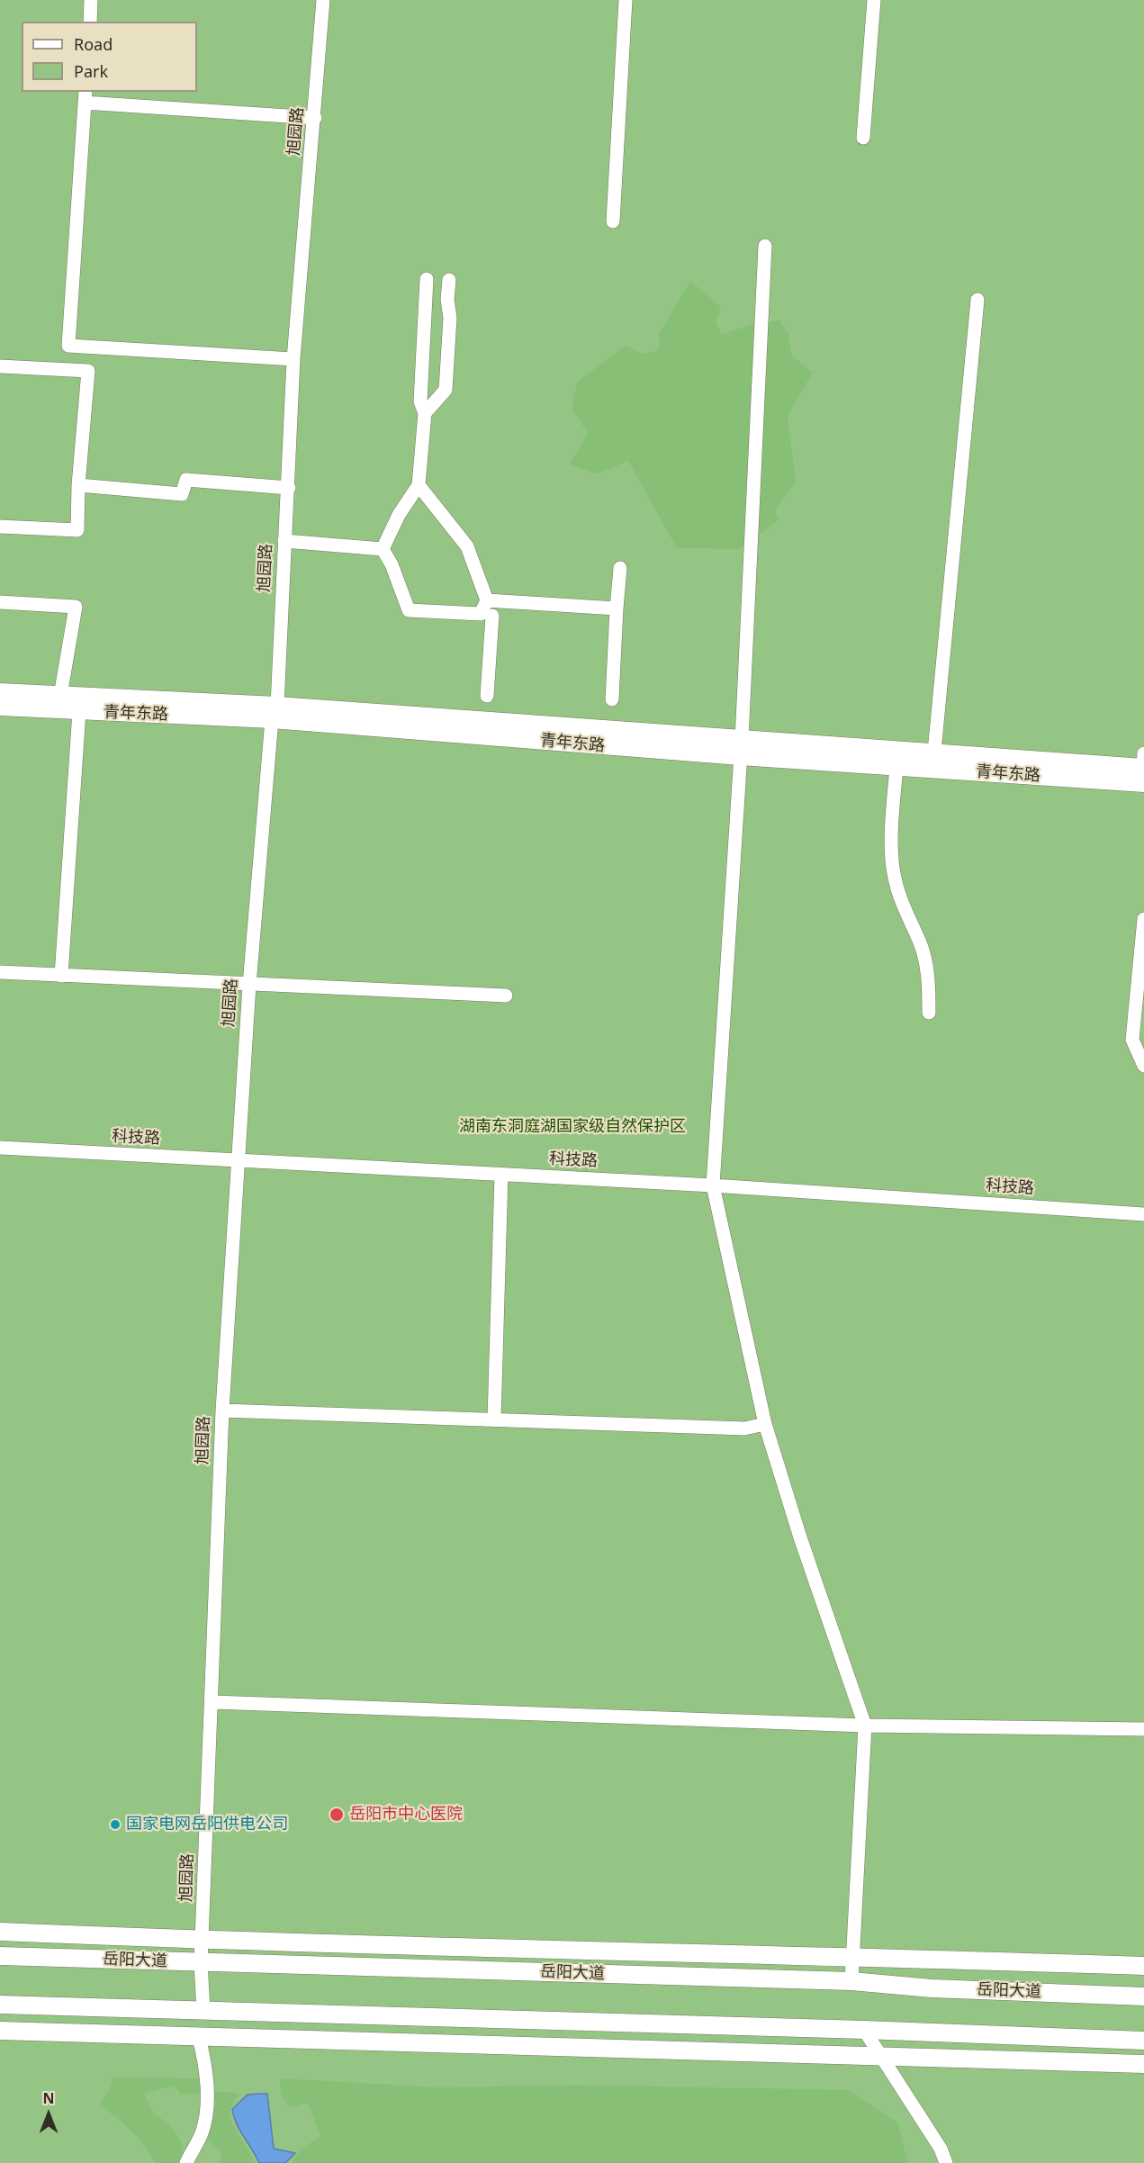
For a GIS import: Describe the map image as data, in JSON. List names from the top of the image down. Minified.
{"streets":{"main road":["青年东路","岳阳大道"],"street":["旭园路","科技路"]},"crossings":[["旭园路","青年东路"],["旭园路","科技路"],["旭园路","岳阳大道"]],"parks":["湖南东洞庭湖国家级自然保护区"],"places":["岳阳市中心医院","国家电网岳阳供电公司"],"legend":["Road","Park"],"north":"top"}
